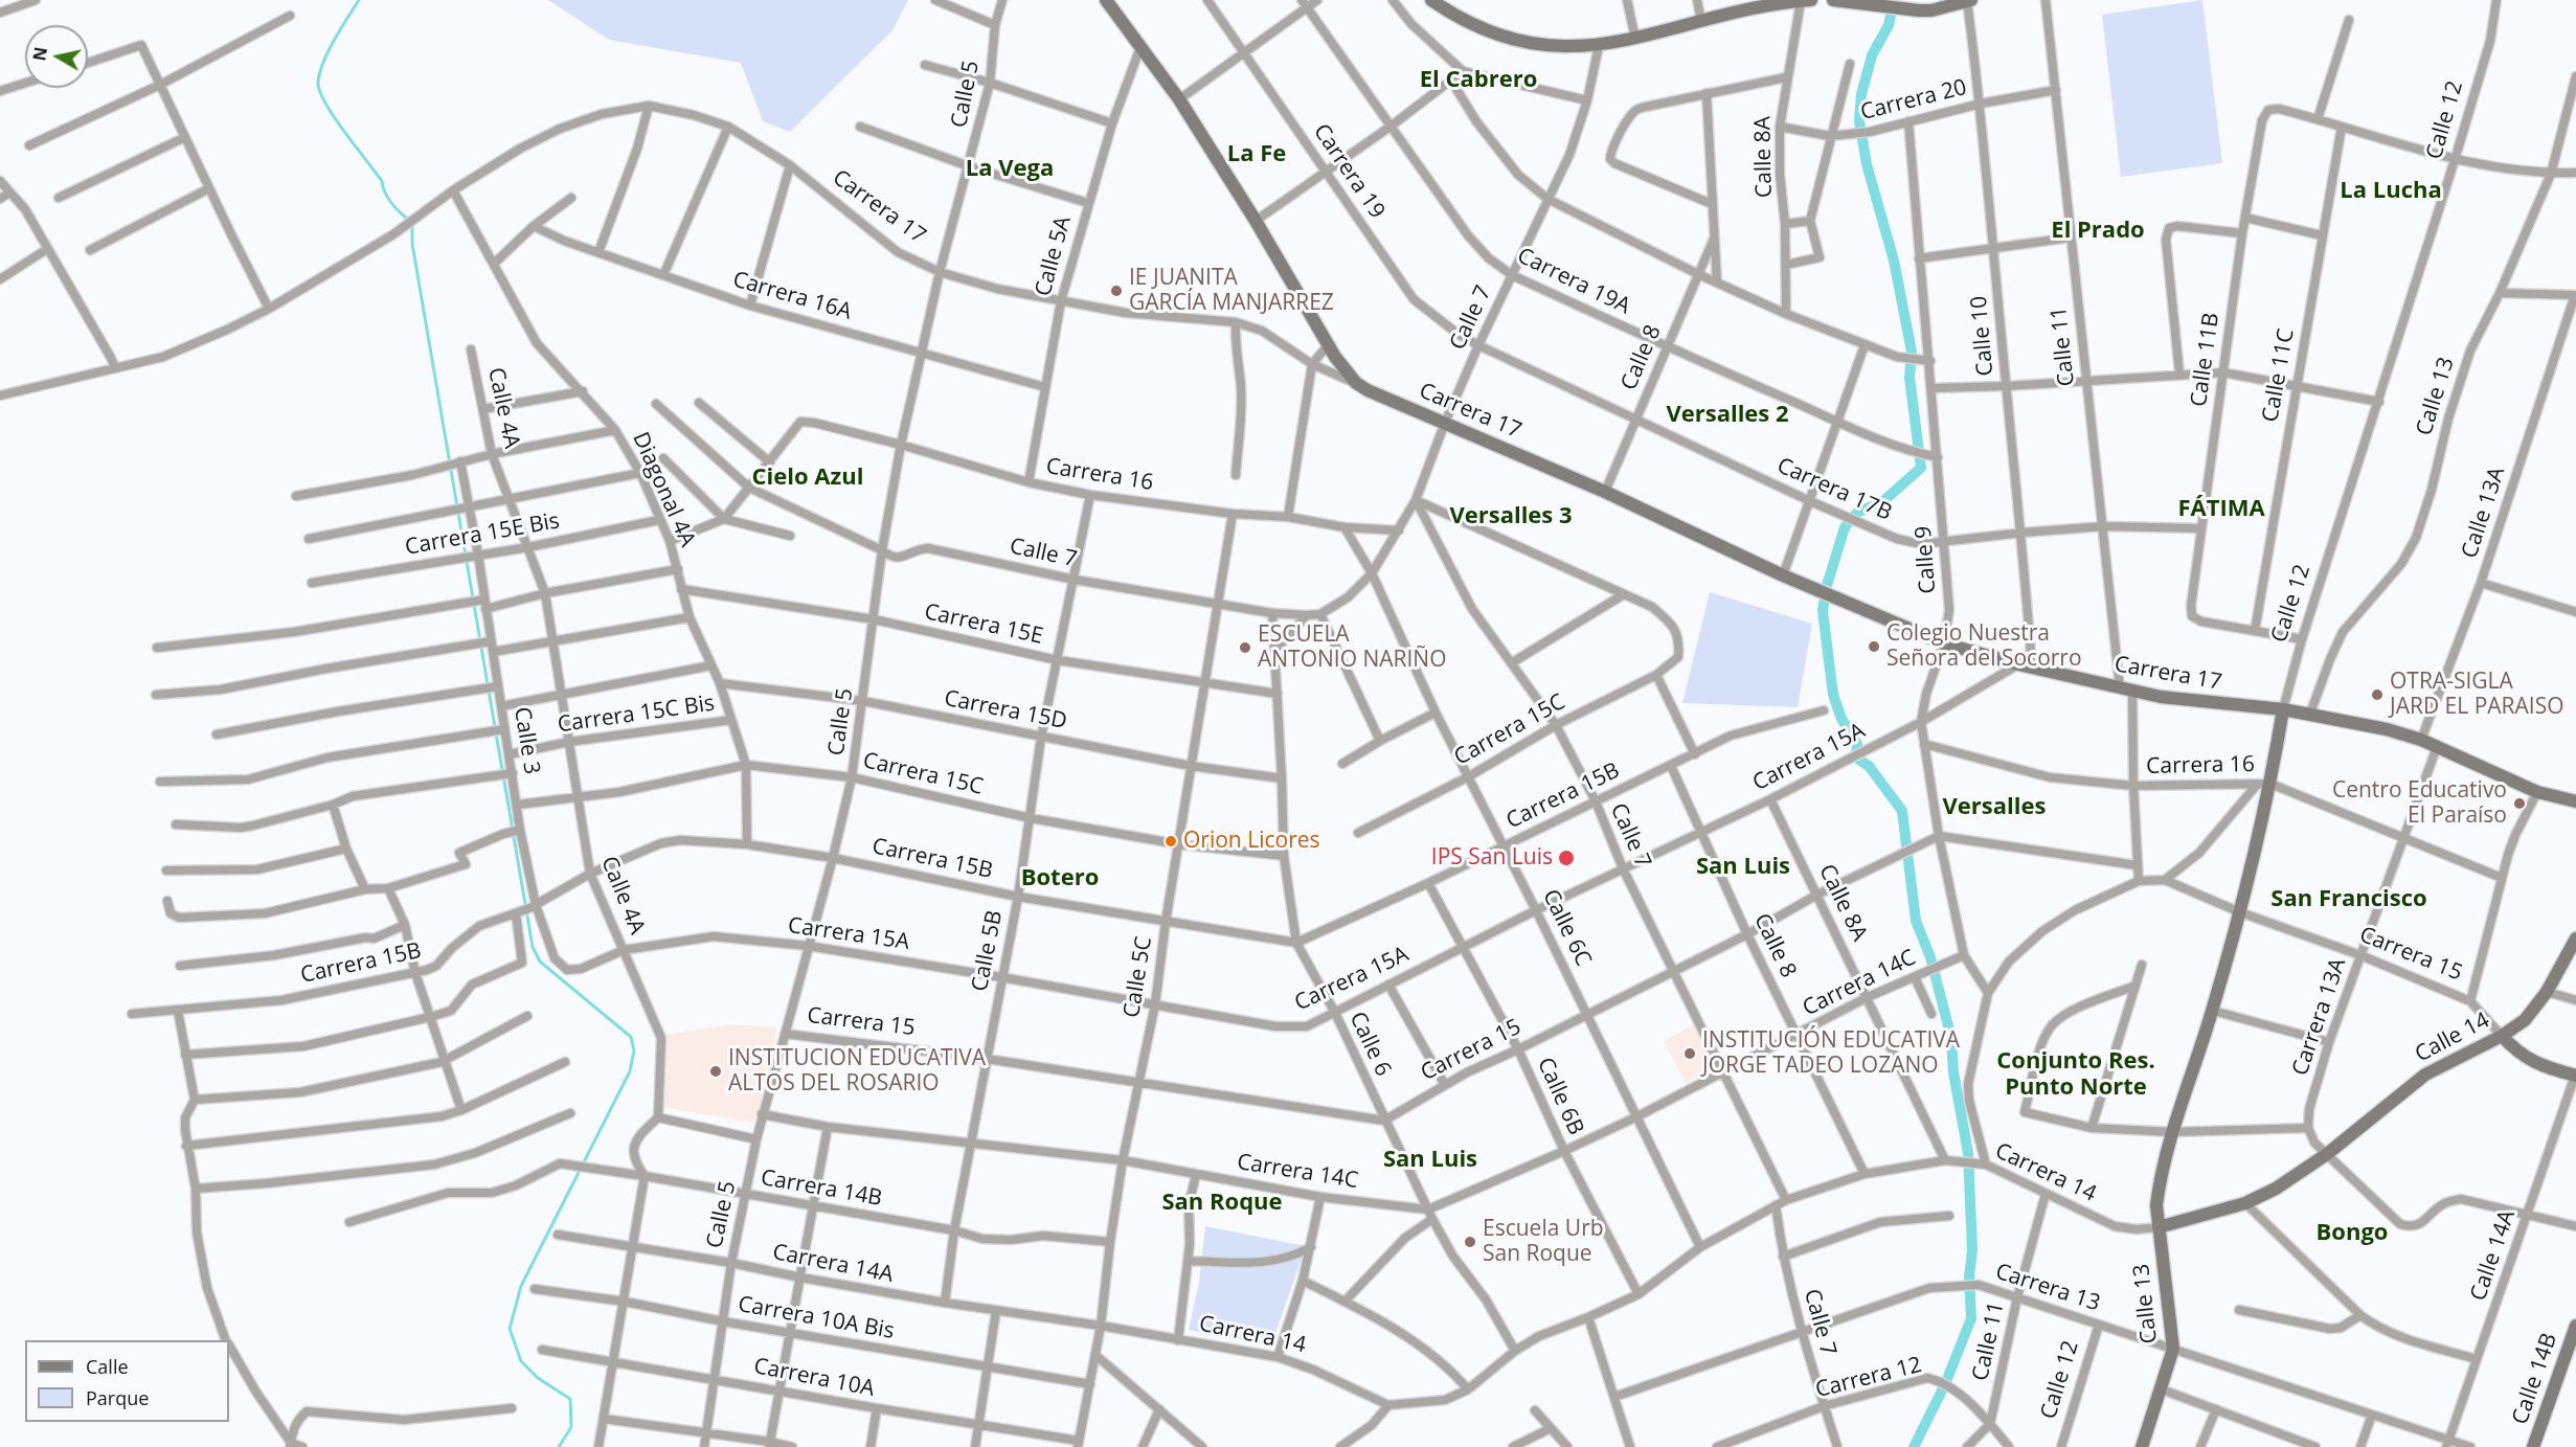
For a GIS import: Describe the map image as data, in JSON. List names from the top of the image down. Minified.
{"streets":{"street":["Calle 5","Carrera 20","Calle 12","Calle 8A","Carrera 19","Carrera 17","Calle 5A","Carrera 19A","Carrera 16A","Calle 7","Calle 10","Calle 11","Calle 8","Calle 11B","Calle 11C","Calle 13","Calle 4A","Carrera 16","Diagonal 4A","Carrera 17B","Calle 13A","Carrera 15E Bis","Calle 9","Carrera 15E","Carrera 15D","Carrera 15C Bis","Carrera 15C","Calle 3","Carrera 15A","Carrera 15B","Calle 6C","Calle 5B","Carrera 15","Calle 5C","Carrera 14C","Carrera 13A","Calle 14","Calle 6","Calle 6B","Carrera 14","Carrera 14B","Calle 14A","Carrera 14A","Carrera 13","Carrera 10A Bis","Carrera 10A","Carrera 12","Calle 14B"]},"crossings":[["Calle 5","Carrera 17"],["Calle 5","Carrera 16A"],["Calle 5","Calle 7"],["Calle 5","Carrera 16"],["Calle 5","Carrera 15E"],["Calle 5","Carrera 15D"],["Calle 5","Carrera 15C"],["Calle 5","Carrera 15A"],["Calle 5","Carrera 15B"],["Calle 5","Carrera 15"],["Calle 5","Carrera 14C"],["Calle 5","Carrera 14B"],["Calle 5","Carrera 14A"],["Calle 5","Carrera 10A Bis"],["Calle 5","Carrera 10A"],["Carrera 20","Calle 8A"],["Carrera 20","Calle 10"],["Carrera 20","Calle 11"],["Carrera 20","Calle 9"],["Calle 12","Carrera 17"],["Calle 12","Calle 13"],["Calle 12","Carrera 16"],["Calle 12","Carrera 15"],["Calle 12","Carrera 14"],["Calle 12","Carrera 13"],["Calle 8A","Carrera 15A"],["Calle 8A","Carrera 15"],["Calle 8A","Carrera 14C"],["Calle 8A","Carrera 14"],["Carrera 19","Calle 7"],["Carrera 19","Carrera 17B"],["Carrera 17","Calle 5A"],["Carrera 17","Calle 7"],["Carrera 17","Calle 10"],["Carrera 17","Calle 11"],["Carrera 17","Calle 8"],["Carrera 17","Calle 13"],["Carrera 17","Diagonal 4A"],["Carrera 17","Calle 13A"],["Carrera 17","Calle 9"],["Carrera 17","Carrera 15A"],["Carrera 17","Carrera 13A"],["Calle 5A","Carrera 16A"],["Calle 5A","Carrera 16"],["Carrera 19A","Calle 7"],["Carrera 19A","Calle 8"],["Carrera 19A","Calle 9"],["Calle 7","Carrera 16"],["Calle 7","Carrera 17B"],["Calle 7","Carrera 15C"],["Calle 7","Carrera 15A"],["Calle 7","Carrera 15B"],["Calle 7","Calle 6C"],["Calle 7","Calle 5B"],["Calle 7","Carrera 15"],["Calle 7","Calle 5C"],["Calle 7","Carrera 14C"],["Calle 7","Calle 6"],["Calle 7","Carrera 14"],["Calle 7","Carrera 13"],["Calle 7","Carrera 12"],["Calle 10","Carrera 17B"],["Calle 11","Carrera 16"],["Calle 11","Carrera 17B"],["Calle 11","Carrera 15"],["Calle 11","Carrera 14"],["Calle 11","Carrera 13"],["Calle 11","Carrera 12"],["Calle 8","Carrera 17B"],["Calle 8","Carrera 15A"],["Calle 8","Carrera 15B"],["Calle 8","Carrera 15"],["Calle 8","Carrera 14C"],["Calle 8","Carrera 14"],["Calle 11B","Calle 11C"],["Calle 11B","Carrera 17B"],["Calle 13","Carrera 14"],["Calle 13","Carrera 13"],["Calle 4A","Carrera 15E Bis"],["Calle 4A","Carrera 15C Bis"],["Calle 4A","Carrera 15C"],["Calle 4A","Carrera 15A"],["Calle 4A","Carrera 15B"],["Carrera 16","Calle 9"],["Carrera 16","Calle 6C"],["Carrera 16","Calle 5B"],["Carrera 16","Calle 5C"],["Carrera 16","Carrera 13A"],["Diagonal 4A","Carrera 15E Bis"],["Diagonal 4A","Carrera 15E"],["Diagonal 4A","Carrera 15D"],["Diagonal 4A","Carrera 15C Bis"],["Diagonal 4A","Carrera 15C"],["Diagonal 4A","Carrera 15B"],["Carrera 17B","Calle 9"],["Carrera 15E Bis","Calle 3"],["Calle 9","Carrera 15A"],["Calle 9","Carrera 15"],["Calle 9","Carrera 14C"],["Carrera 15E","Calle 5B"],["Carrera 15E","Calle 5C"],["Carrera 15E","Calle 6"],["Carrera 15D","Calle 5B"],["Carrera 15D","Calle 5C"],["Carrera 15D","Calle 6"],["Carrera 15C Bis","Calle 3"],["Carrera 15C","Calle 3"],["Carrera 15C","Calle 6C"],["Carrera 15C","Calle 5B"],["Carrera 15C","Calle 5C"],["Carrera 15C","Calle 6"],["Calle 3","Carrera 15A"],["Calle 3","Carrera 15B"],["Carrera 15A","Calle 6C"],["Carrera 15A","Calle 5B"],["Carrera 15A","Calle 5C"],["Carrera 15A","Calle 6"],["Carrera 15A","Calle 6B"],["Carrera 15B","Calle 6C"],["Carrera 15B","Calle 5B"],["Carrera 15B","Calle 5C"],["Carrera 15B","Calle 6"],["Carrera 15B","Calle 6B"],["Calle 6C","Carrera 15"],["Calle 6C","Carrera 14C"],["Calle 6C","Carrera 14"],["Calle 5B","Carrera 15"],["Calle 5B","Carrera 14C"],["Calle 5B","Carrera 14B"],["Calle 5B","Carrera 14A"],["Carrera 15","Calle 5C"],["Carrera 15","Carrera 13A"],["Carrera 15","Calle 14"],["Carrera 15","Calle 6"],["Carrera 15","Calle 6B"],["Carrera 15","Calle 14A"],["Calle 5C","Carrera 14C"],["Calle 5C","Carrera 14"],["Calle 5C","Carrera 14B"],["Calle 5C","Carrera 14A"],["Calle 5C","Carrera 10A Bis"],["Calle 5C","Carrera 10A"],["Carrera 14C","Calle 6"],["Carrera 14C","Calle 6B"],["Calle 14","Carrera 14"],["Calle 6","Carrera 14"],["Calle 6B","Carrera 14"],["Carrera 14","Carrera 14A"],["Calle 14A","Carrera 13"]],"districts":["El Cabrero","La Fe","La Vega","La Lucha","El Prado","Versalles 2","Cielo Azul","FÁTIMA","Versalles 3","Versalles","San Luis","Botero","San Francisco","Conjunto Res. Punto Norte","San Luis","San Roque","Bongo"],"places":["IE JUANITA GARCÍA MANJARREZ","Colegio Nuestra Señora del Socorro","ESCUELA ANTONIO NARIÑO","OTRA-SIGLA JARD EL PARAISO","Centro Educativo El Paraíso","Orion Licores","IPS San Luis","INSTITUCIÓN EDUCATIVA JORGE TADEO LOZANO","INSTITUCION EDUCATIVA ALTOS DEL ROSARIO","Escuela Urb San Roque"],"legend":["Calle","Parque"],"north":"left"}
